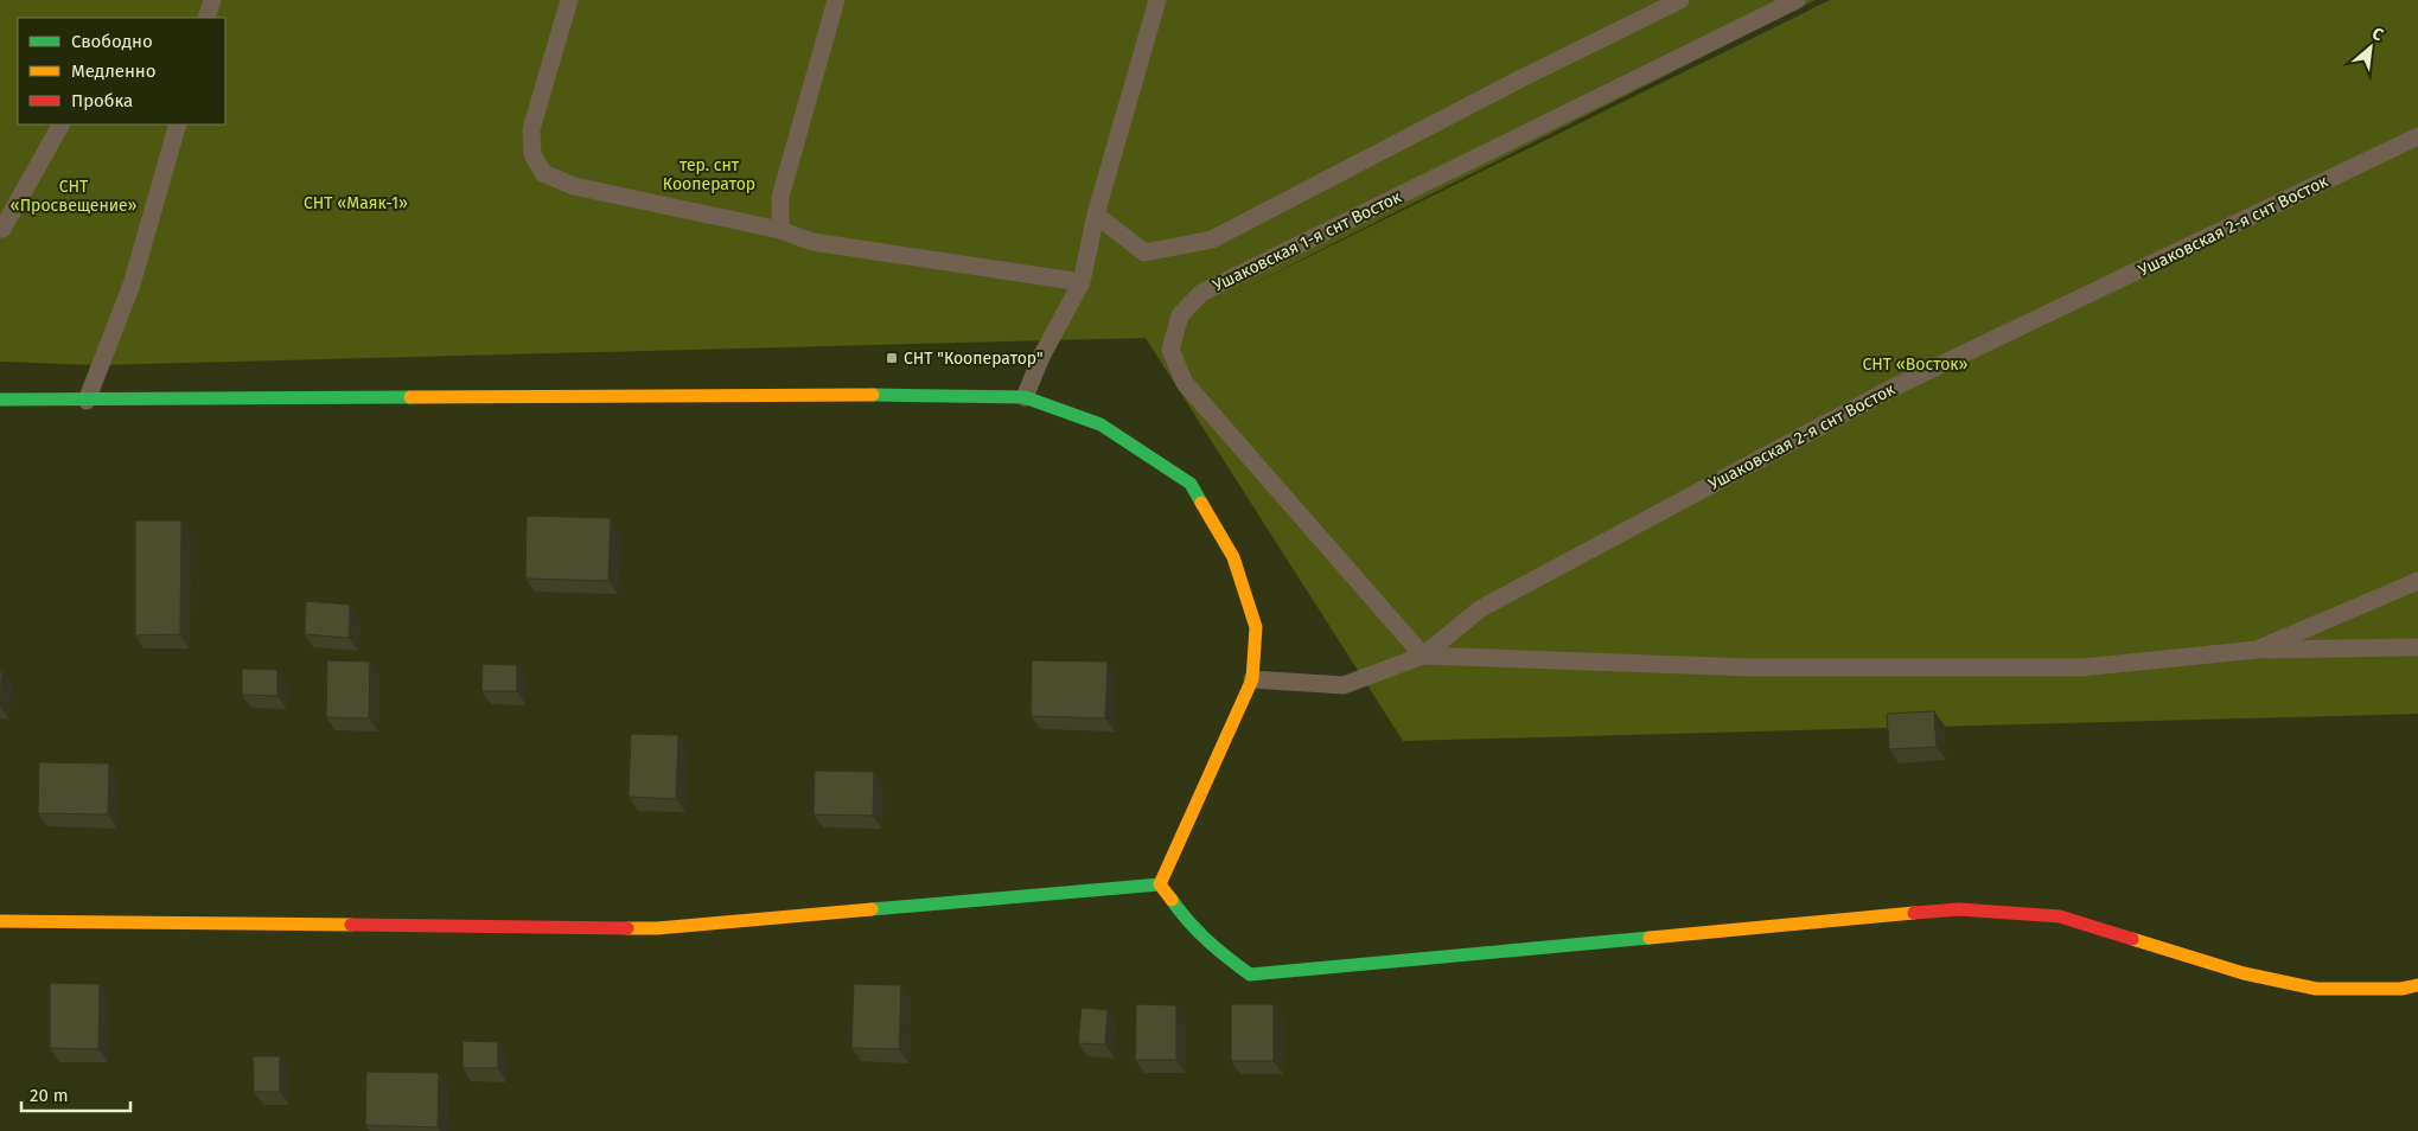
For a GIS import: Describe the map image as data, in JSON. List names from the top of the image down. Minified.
{"streets":{"lane":["Ушаковская 2-я снт Восток","Ушаковская 1-я снт Восток"]},"crossings":[["Ушаковская 2-я снт Восток","Ушаковская 1-я снт Восток"]],"parks":["тер. снт Кооператор","СНТ «Просвещение»","СНТ «Маяк-1»","СНТ «Восток»"],"places":{"transit":["СНТ \"Кооператор\""]},"legend":["Свободно","Медленно","Пробка"],"scale_bar":"20 m","north":"top right"}
